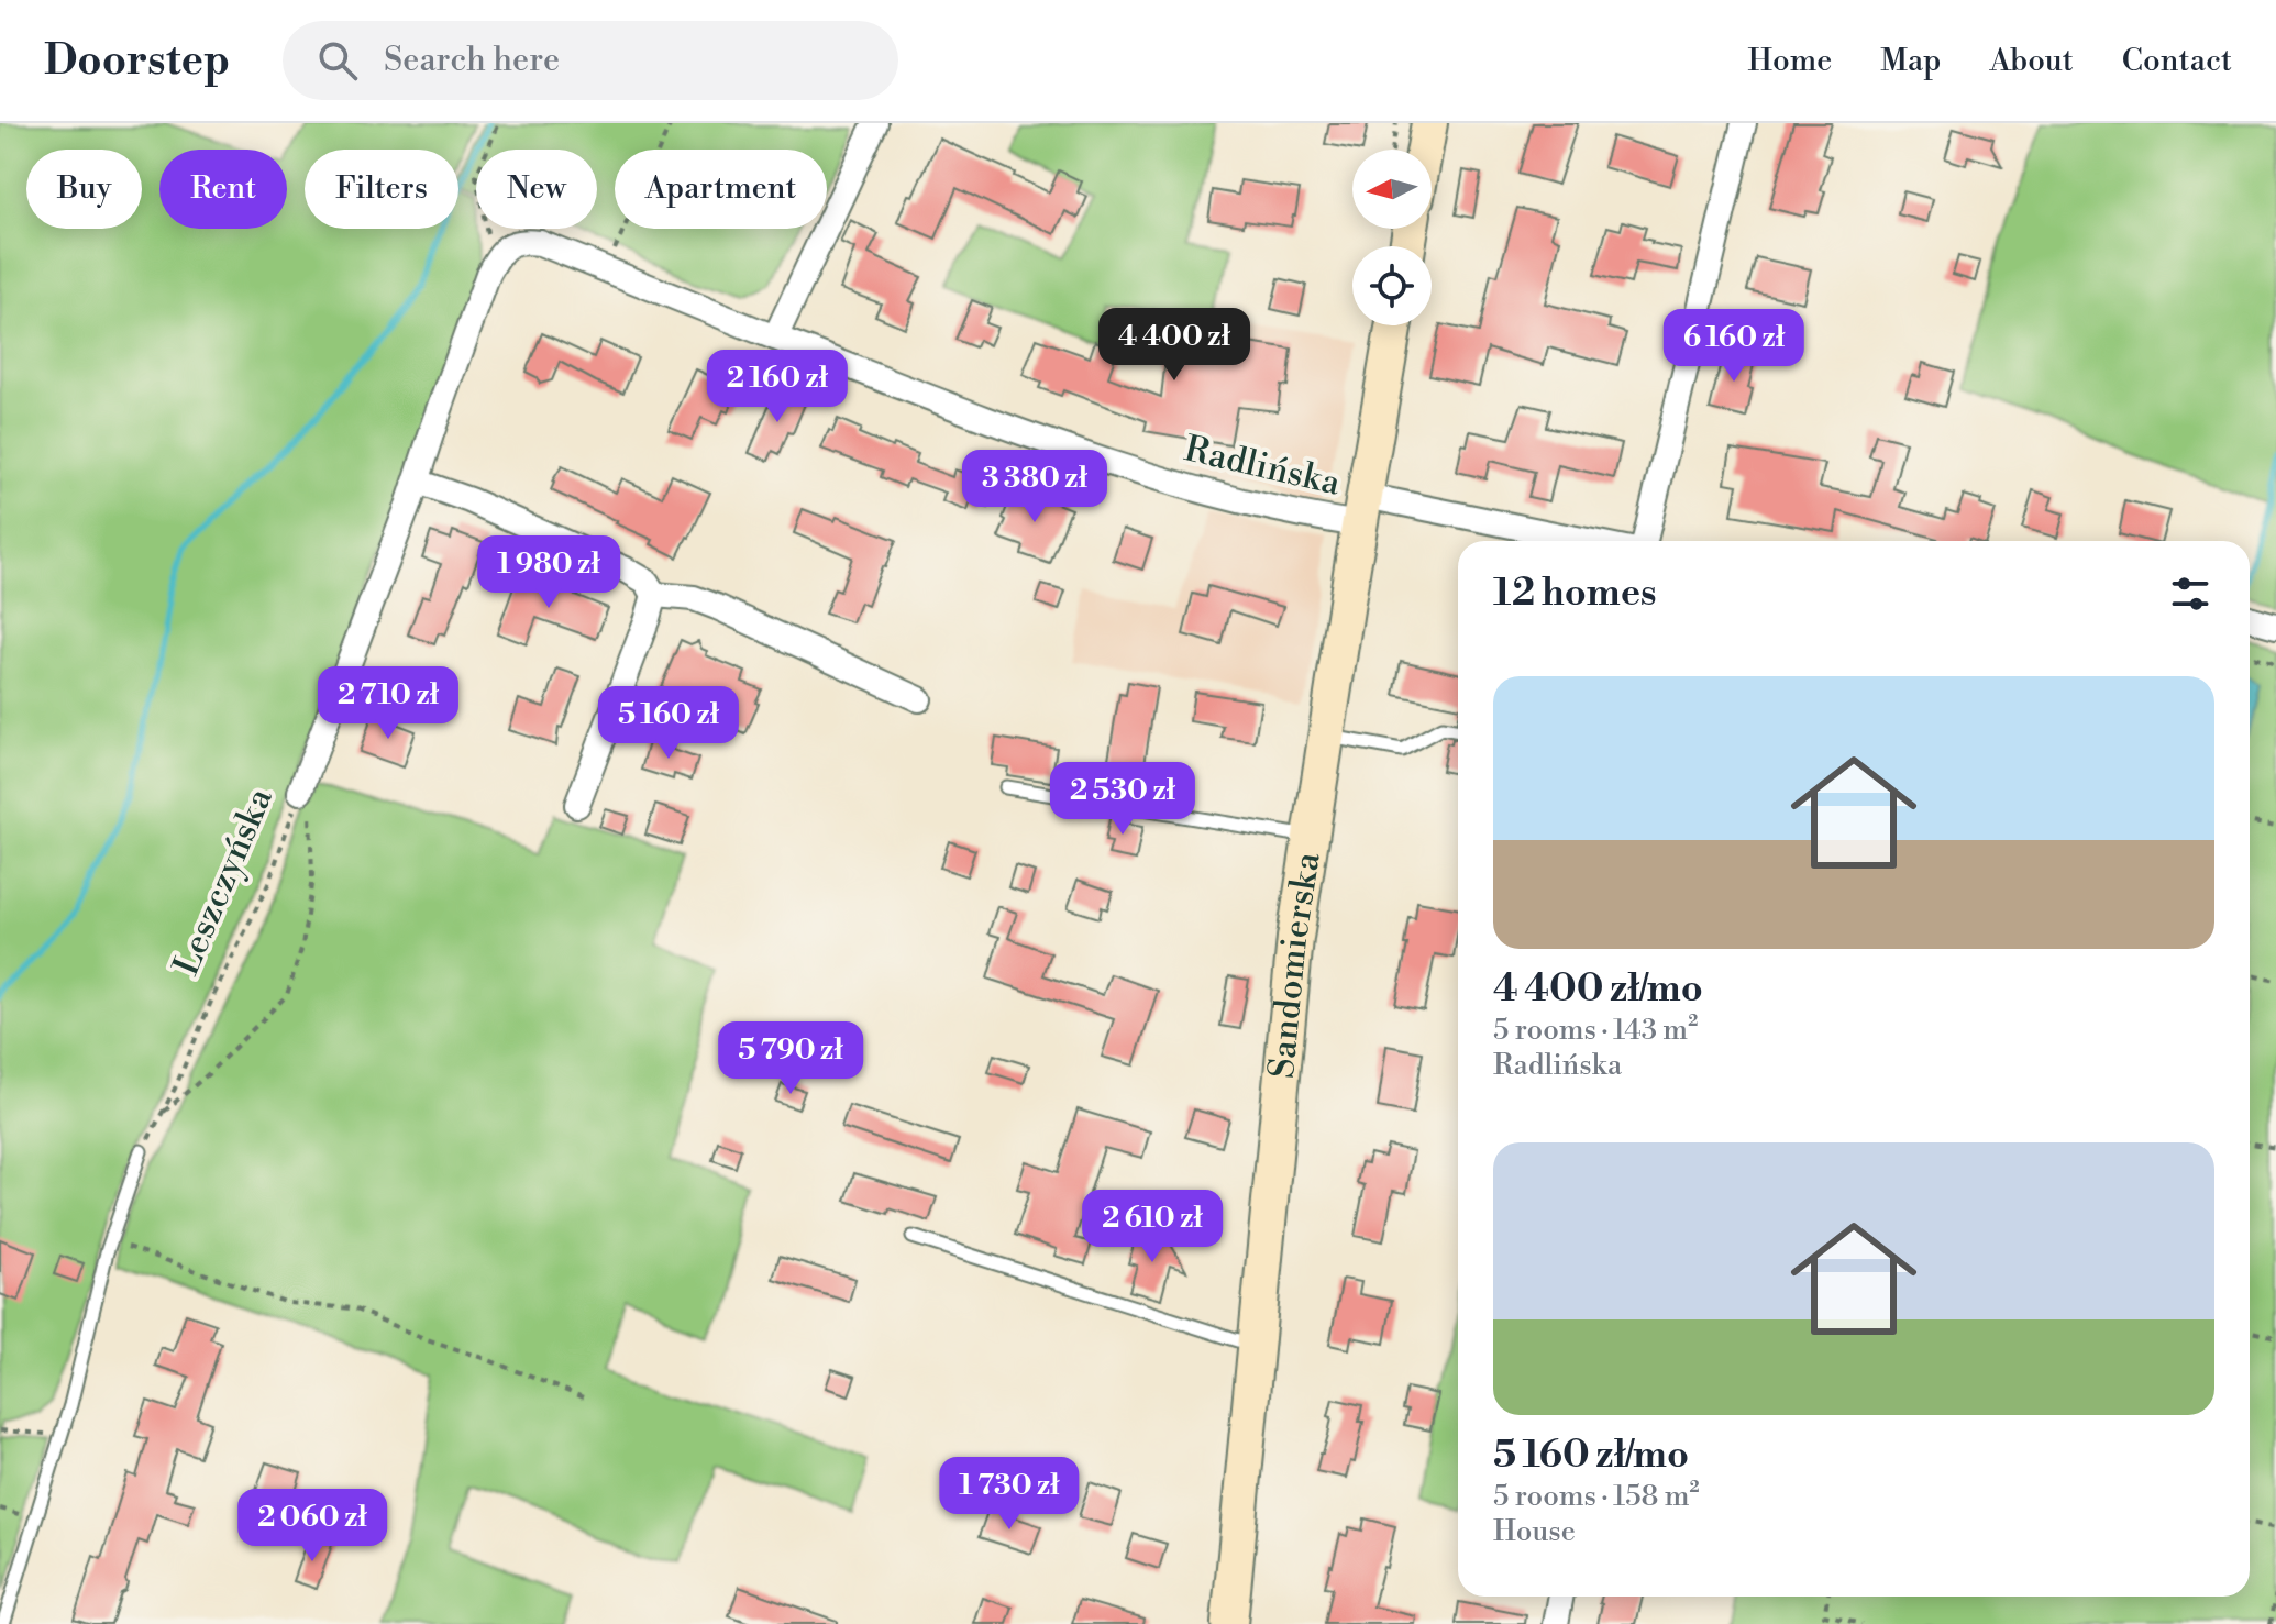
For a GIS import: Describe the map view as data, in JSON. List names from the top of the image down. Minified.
{"streets":{"street":["Radlińska","Leszczyńska","Sandomierska"]},"crossings":[["Radlińska","Sandomierska"]],"north":"left","page":{"header":"Doorstep","search":"Search here","nav":["Home","Map","About","Contact"],"chip":["Buy","Rent","Filters","New","Apartment"],"price":["4 400 zł","6 160 zł","2 160 zł","3 380 zł","1 980 zł","2 710 zł","5 160 zł","2 530 zł","5 790 zł","2 610 zł","1 730 zł","2 060 zł"],"heading":"12 homes","list":[{"name":"4 400 zł/mo","note":"5 rooms · 143 m² · Radlińska"},{"name":"5 160 zł/mo","note":"5 rooms · 158 m² · House"}]}}
